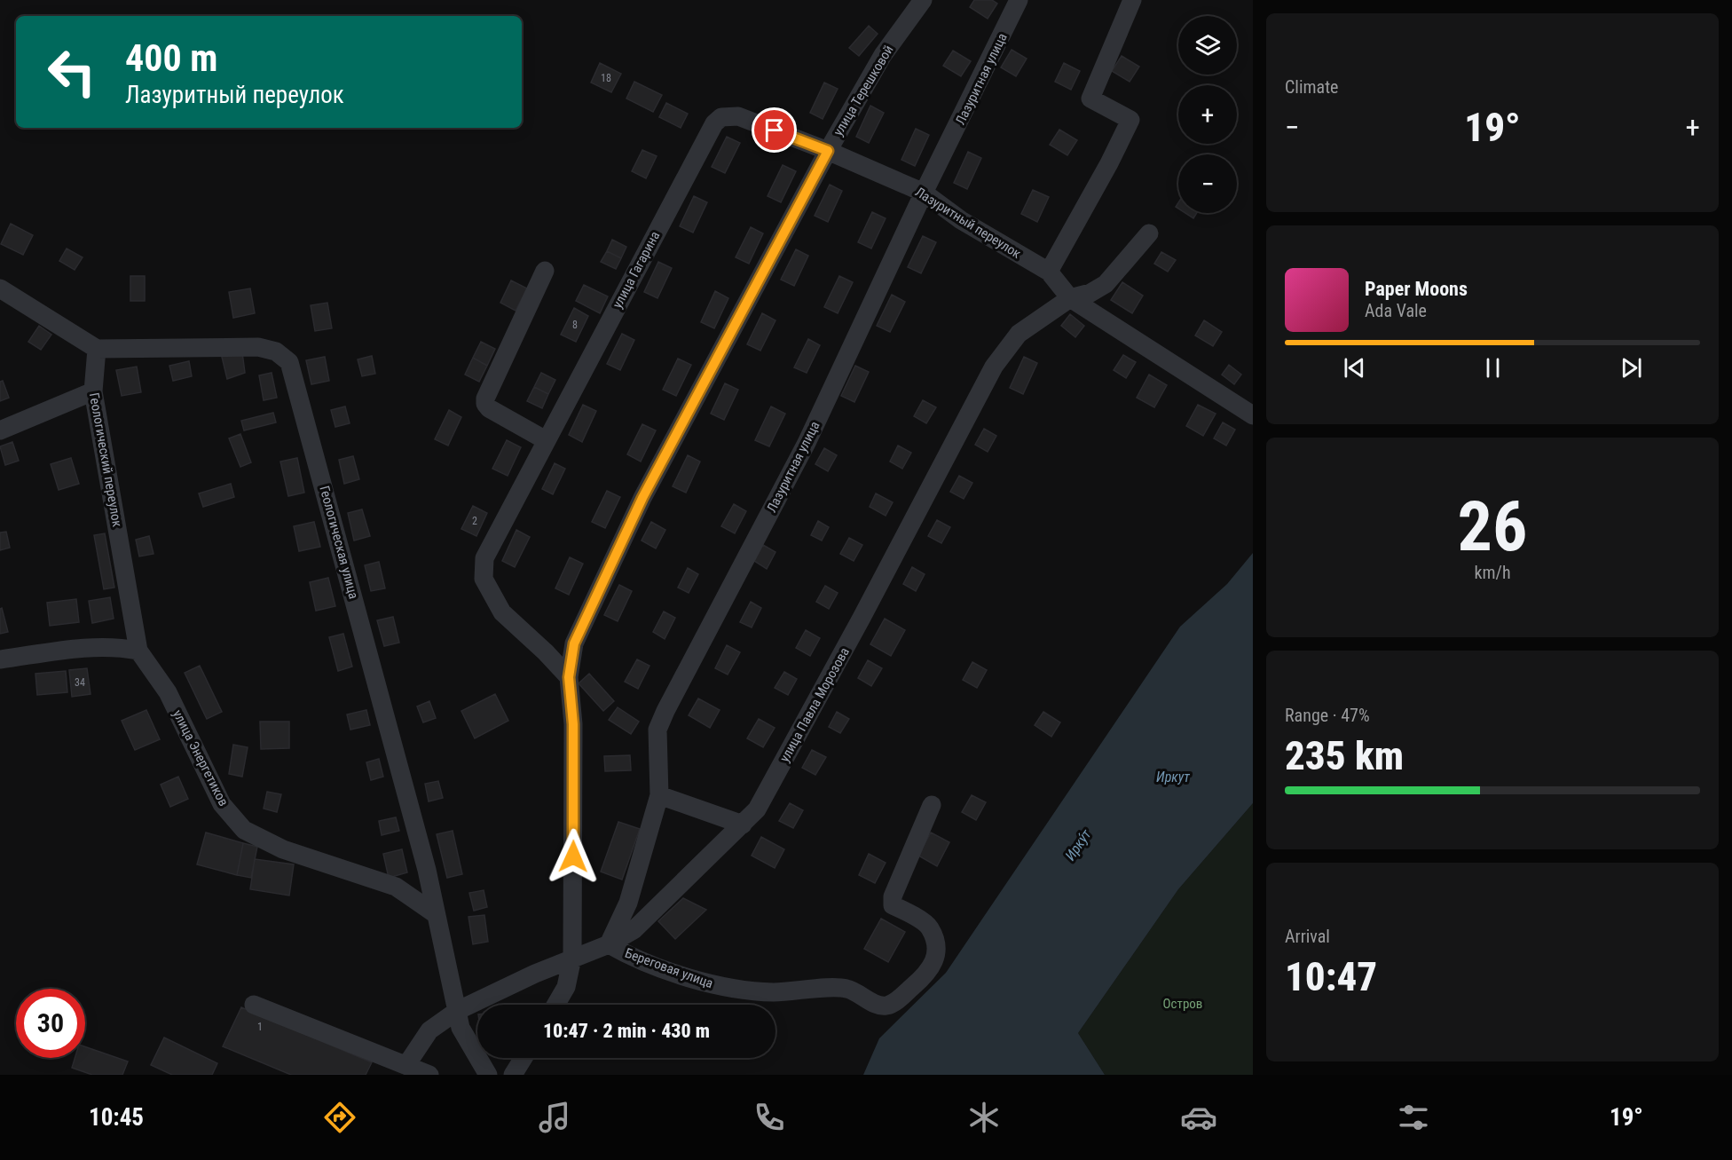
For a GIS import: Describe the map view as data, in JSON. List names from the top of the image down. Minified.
{"streets":{"street":["Лазуритная улица","улица Терешковой","Лазуритный переулок","улица Гагарина","Геологический переулок","Геологическая улица","улица Павла Морозова","улица Энергетиков","Береговая улица"]},"crossings":[["Лазуритная улица","Лазуритный переулок"],["Лазуритная улица","улица Павла Морозова"],["Лазуритная улица","Береговая улица"],["улица Терешковой","Лазуритный переулок"],["улица Терешковой","улица Гагарина"],["улица Терешковой","улица Павла Морозова"],["Лазуритный переулок","улица Гагарина"],["Лазуритный переулок","улица Павла Морозова"],["Геологический переулок","Геологическая улица"],["Геологический переулок","улица Энергетиков"],["Геологическая улица","улица Павла Морозова"],["Геологическая улица","улица Энергетиков"],["улица Павла Морозова","Береговая улица"]],"water":["Иркут","Ирку́т"],"parks":["Остров"],"house_numbers":["18","8","2","34","1"],"page":{"tile":["Climate",["26","km/h"],["Range · 47%","235 km"],["Arrival","10:47"]],"map_buttons":["+","−"],"turn":["400 m","Лазуритный переулок"],"heat":["−","19°","+"],"song":["Paper Moons","Ada Vale"],"limit":"30","trip":"10:47 · 2 min · 430 m","tabs":["10:45","19°"]}}
